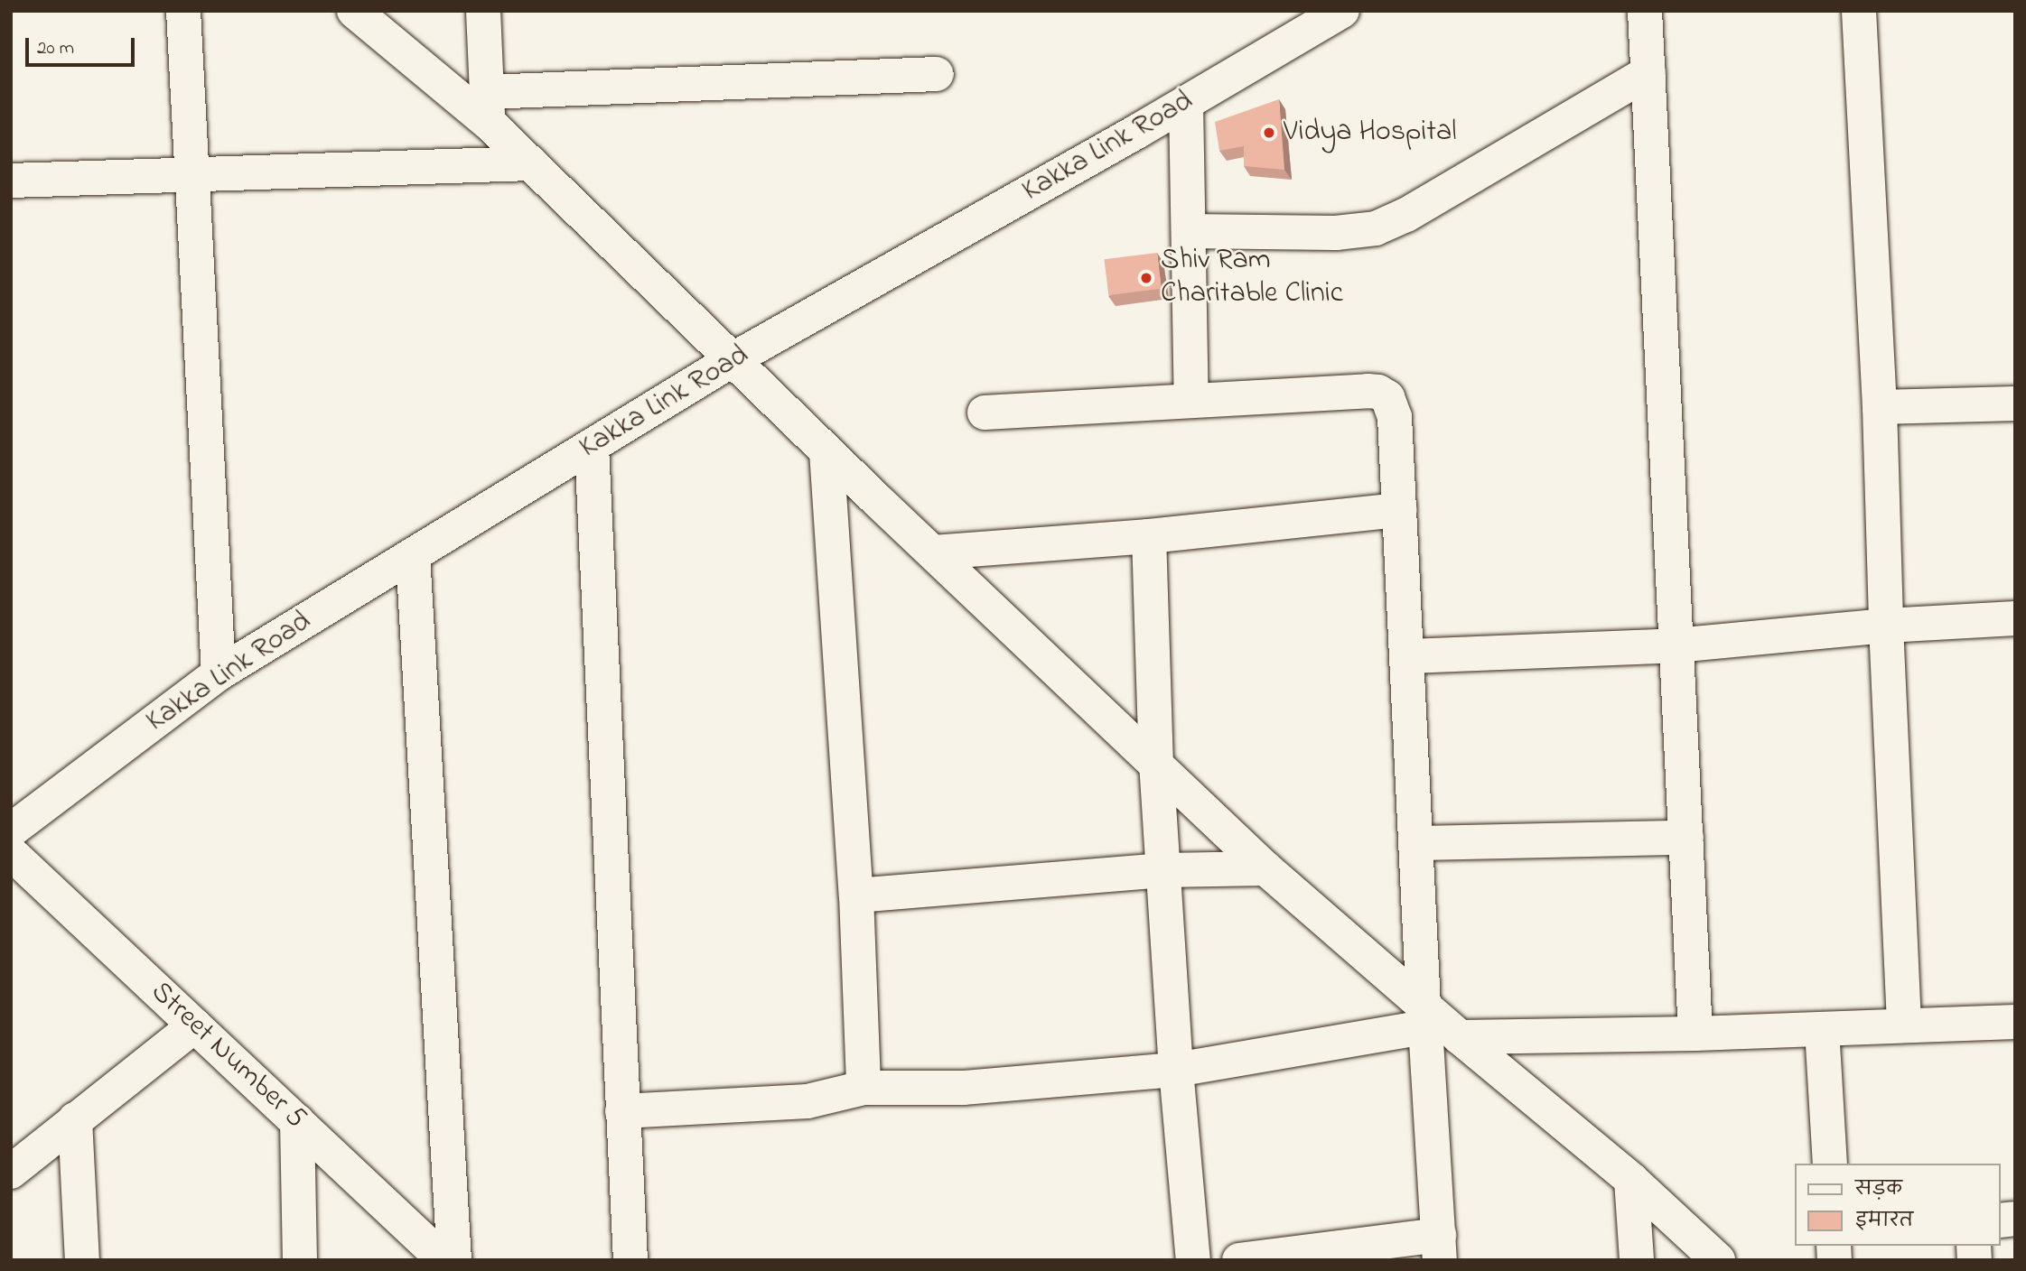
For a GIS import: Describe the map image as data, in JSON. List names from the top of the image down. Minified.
{"streets":{"street":["Kakka Link Road","Street Number 5"]},"places":["Vidya Hospital","Shiv Ram Charitable Clinic"],"legend":["सड़क","इमारत"],"scale_bar":"20 m"}
